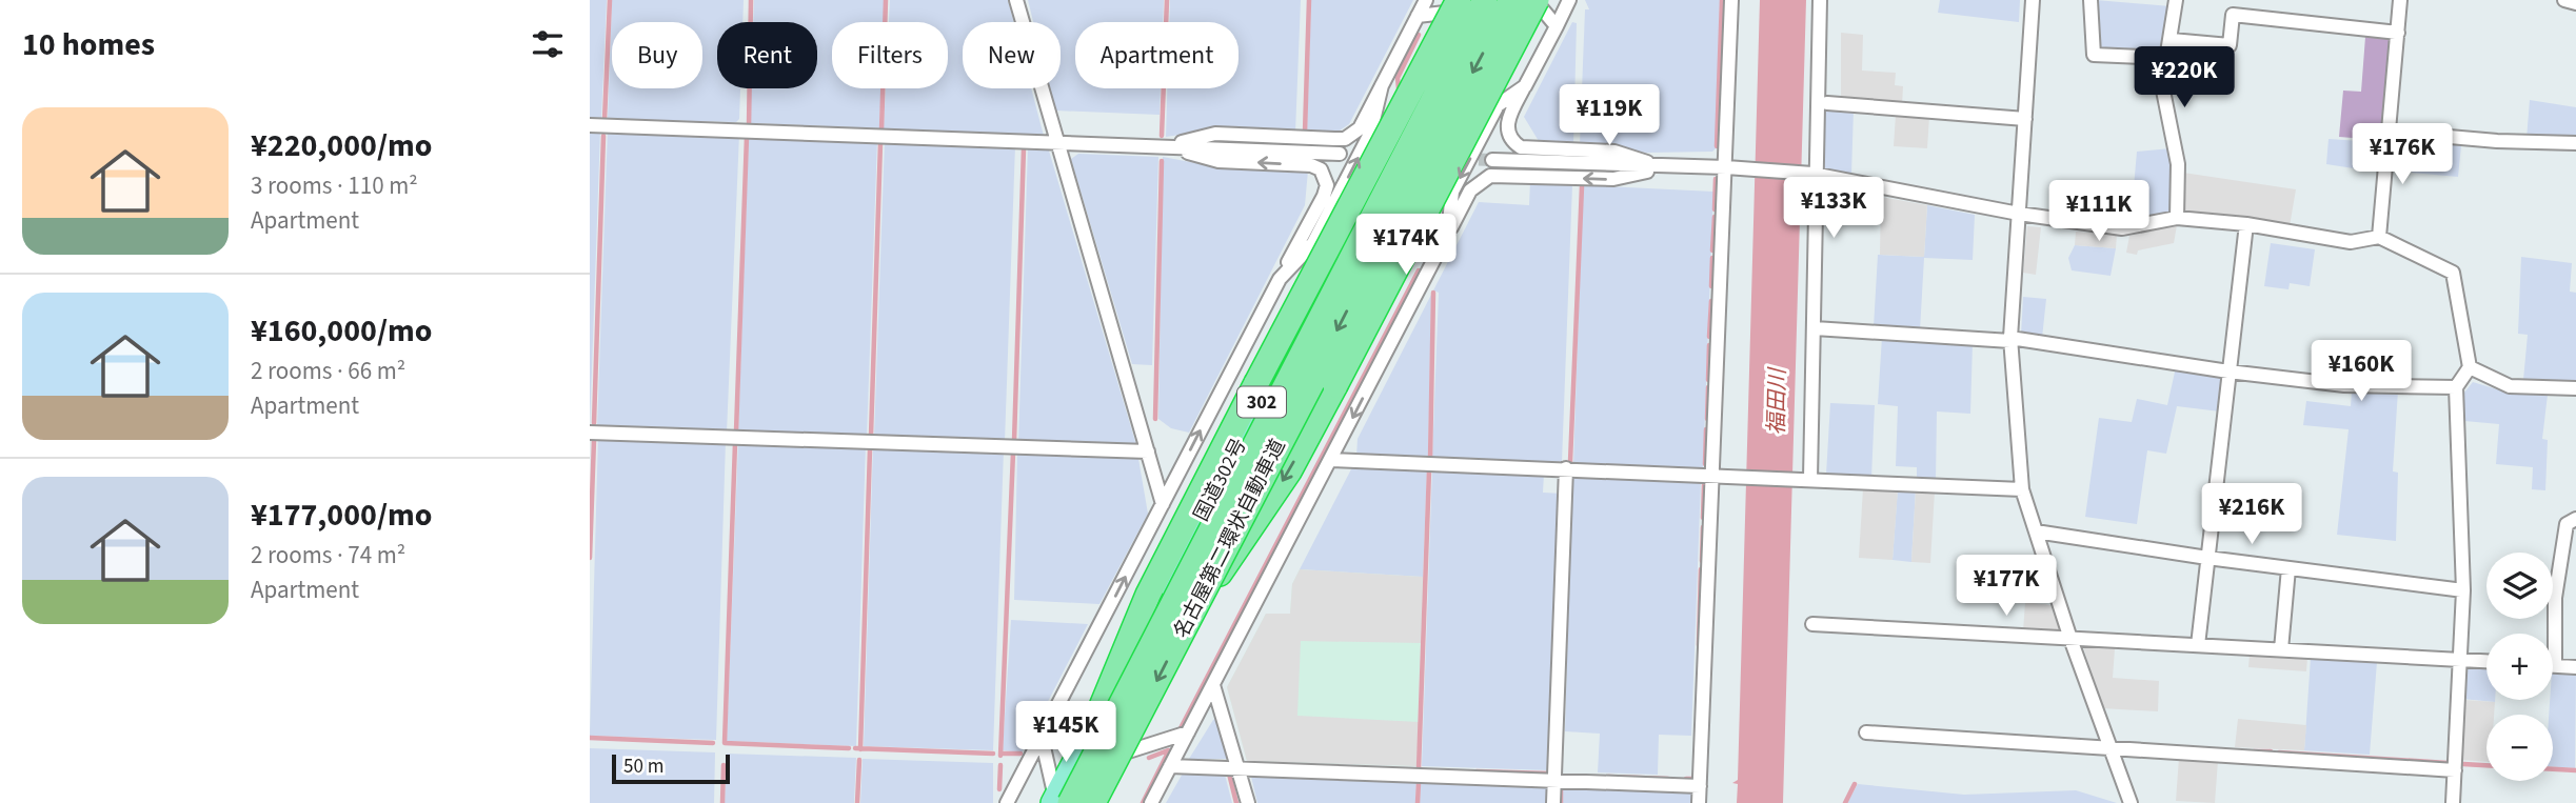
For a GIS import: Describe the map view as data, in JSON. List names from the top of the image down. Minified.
{"streets":{"highway":["302","国道302号","名古屋第二環状自動車道"]},"crossings":[["国道302号","名古屋第二環状自動車道"]],"water":["福田川"],"scale_bar":"50 m","page":{"heading":"10 homes","chip":["Buy","Rent","Filters","New","Apartment"],"price":["¥220K","¥119K","¥176K","¥133K","¥111K","¥174K","¥160K","¥216K","¥177K","¥145K"],"list":[{"name":"¥220,000/mo","note":"3 rooms · 110 m² · Apartment"},{"name":"¥160,000/mo","note":"2 rooms · 66 m² · Apartment"},{"name":"¥177,000/mo","note":"2 rooms · 74 m² · Apartment"}],"map_buttons":["+","−"],"scale":"50 m"}}
